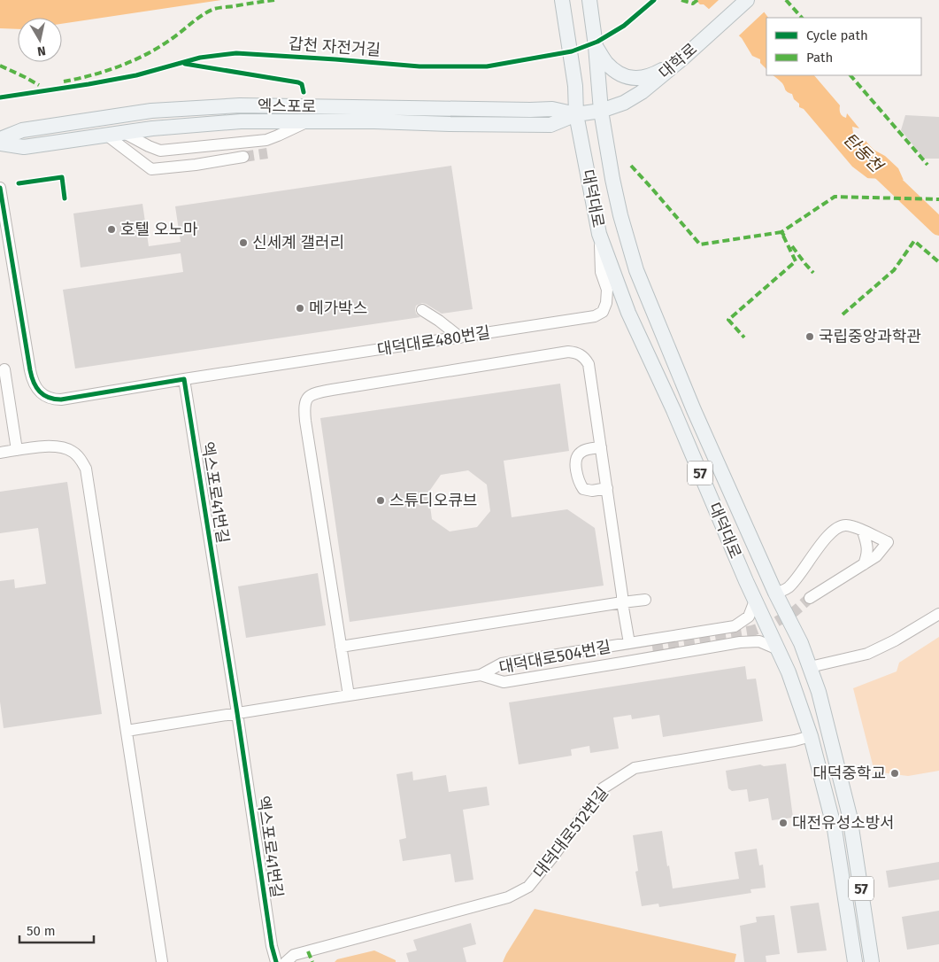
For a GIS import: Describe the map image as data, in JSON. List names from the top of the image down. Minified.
{"streets":{"main road":["대학로","엑스포로","대덕대로","57"],"street":["대덕대로480번길","엑스포로41번길","대덕대로504번길","대덕대로512번길"],"cycle path":["갑천 자전거길"]},"crossings":[["대학로","엑스포로"],["대학로","대덕대로"],["엑스포로","대덕대로"],["대덕대로","대덕대로480번길"],["대덕대로","대덕대로504번길"],["대덕대로","대덕대로512번길"],["대덕대로480번길","엑스포로41번길"],["엑스포로41번길","대덕대로504번길"]],"water":["탄동천"],"places":["호텔 오노마","신세계 갤러리","메가박스","국립중앙과학관","스튜디오큐브","대덕중학교","대전유성소방서"],"legend":["Cycle path","Path"],"scale_bar":"50 m","north":"bottom"}
